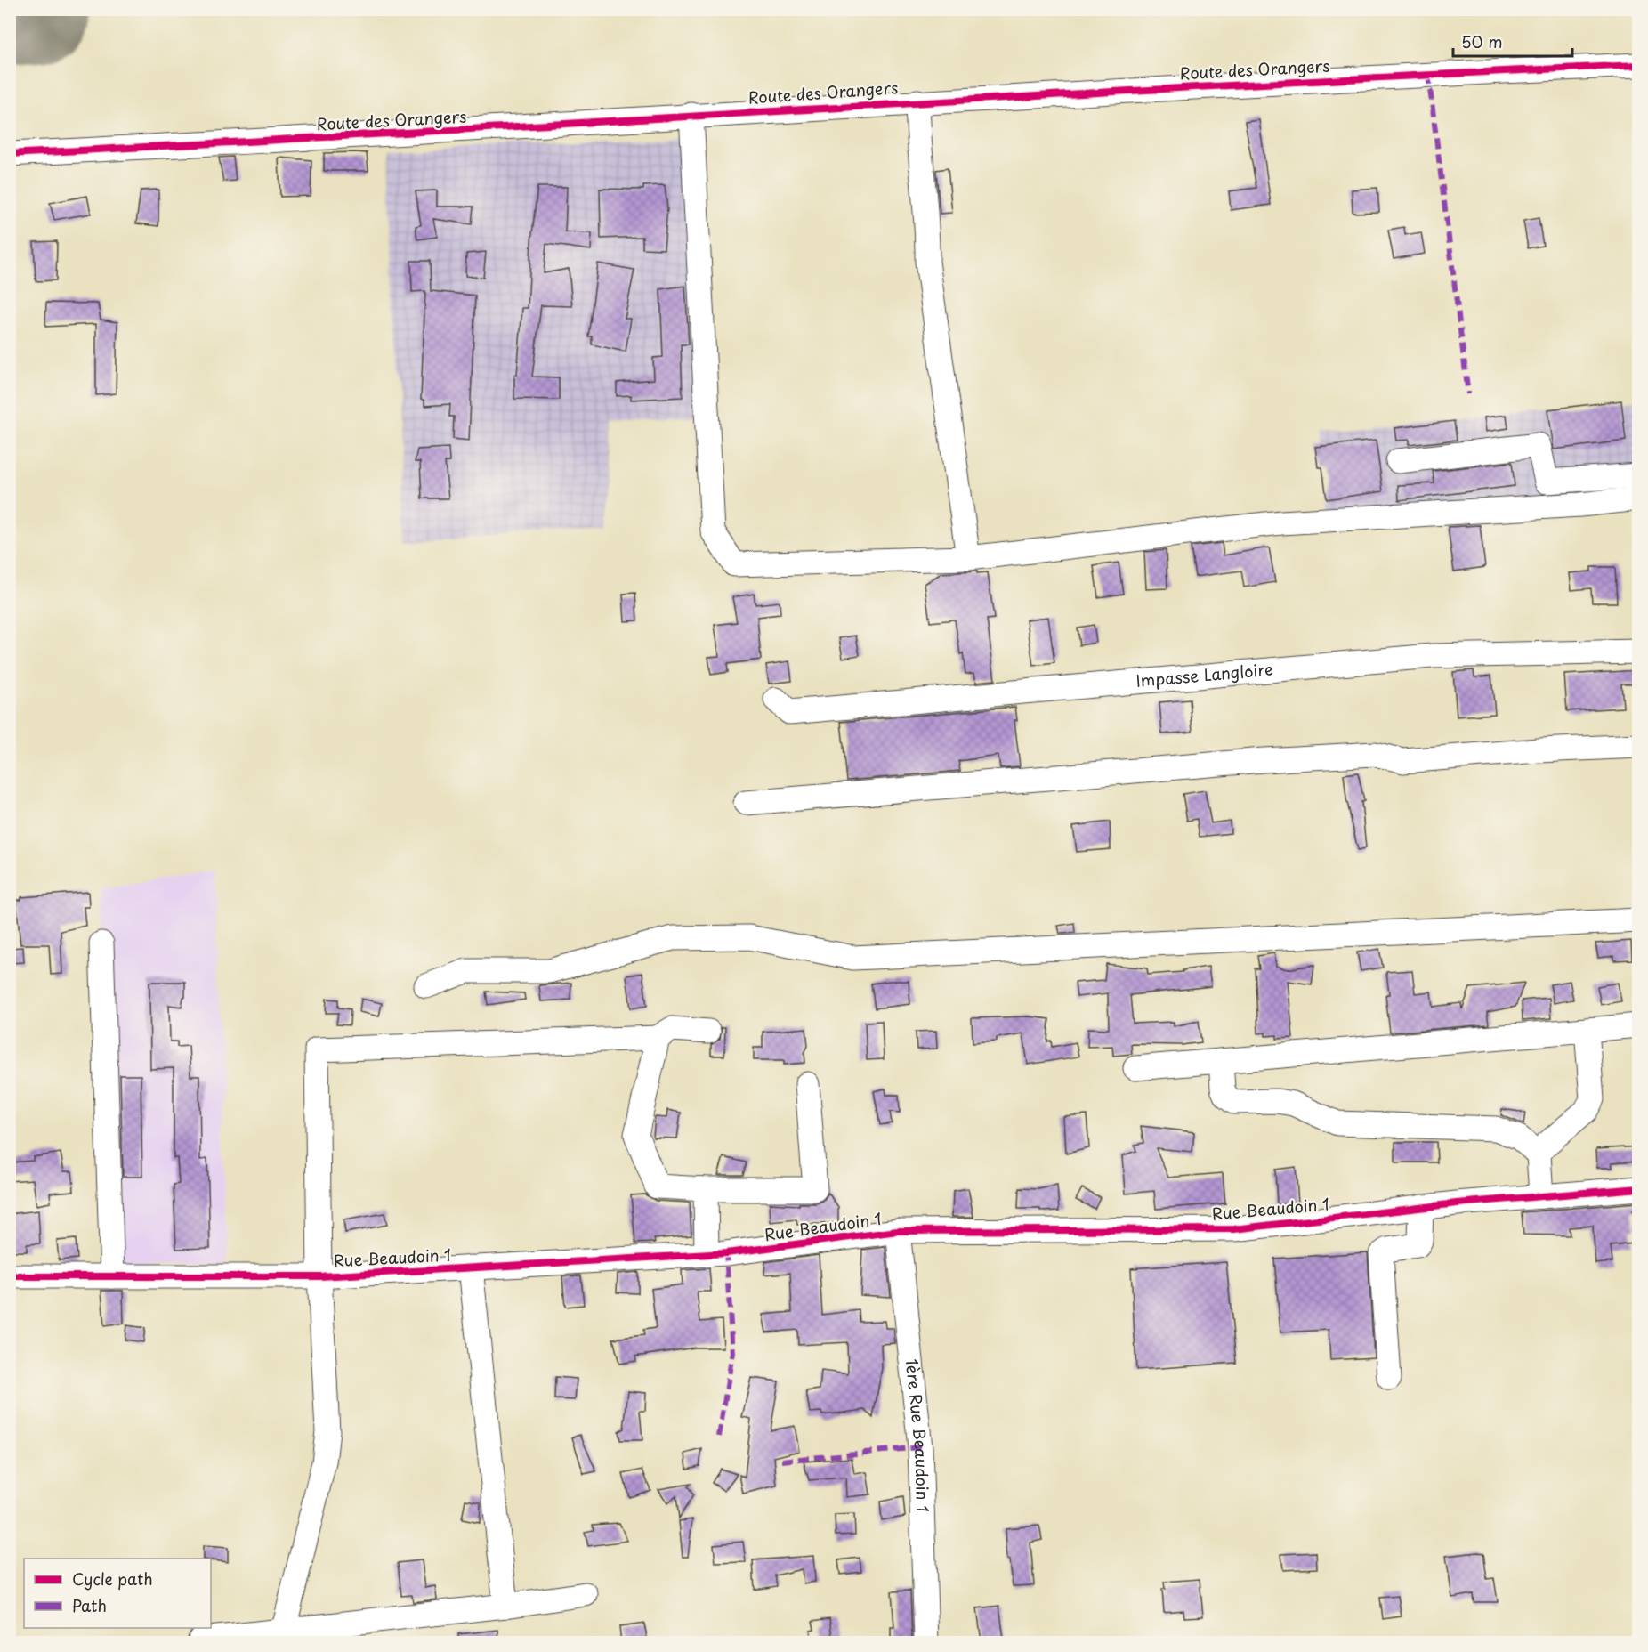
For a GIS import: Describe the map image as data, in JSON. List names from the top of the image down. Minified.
{"streets":{"street":["Route des Orangers","Impasse Langloire","Rue Beaudoin 1","1ère Rue Beaudoin 1"]},"crossings":[["Rue Beaudoin 1","1ère Rue Beaudoin 1"]],"legend":["Cycle path","Path"],"scale_bar":"50 m"}
